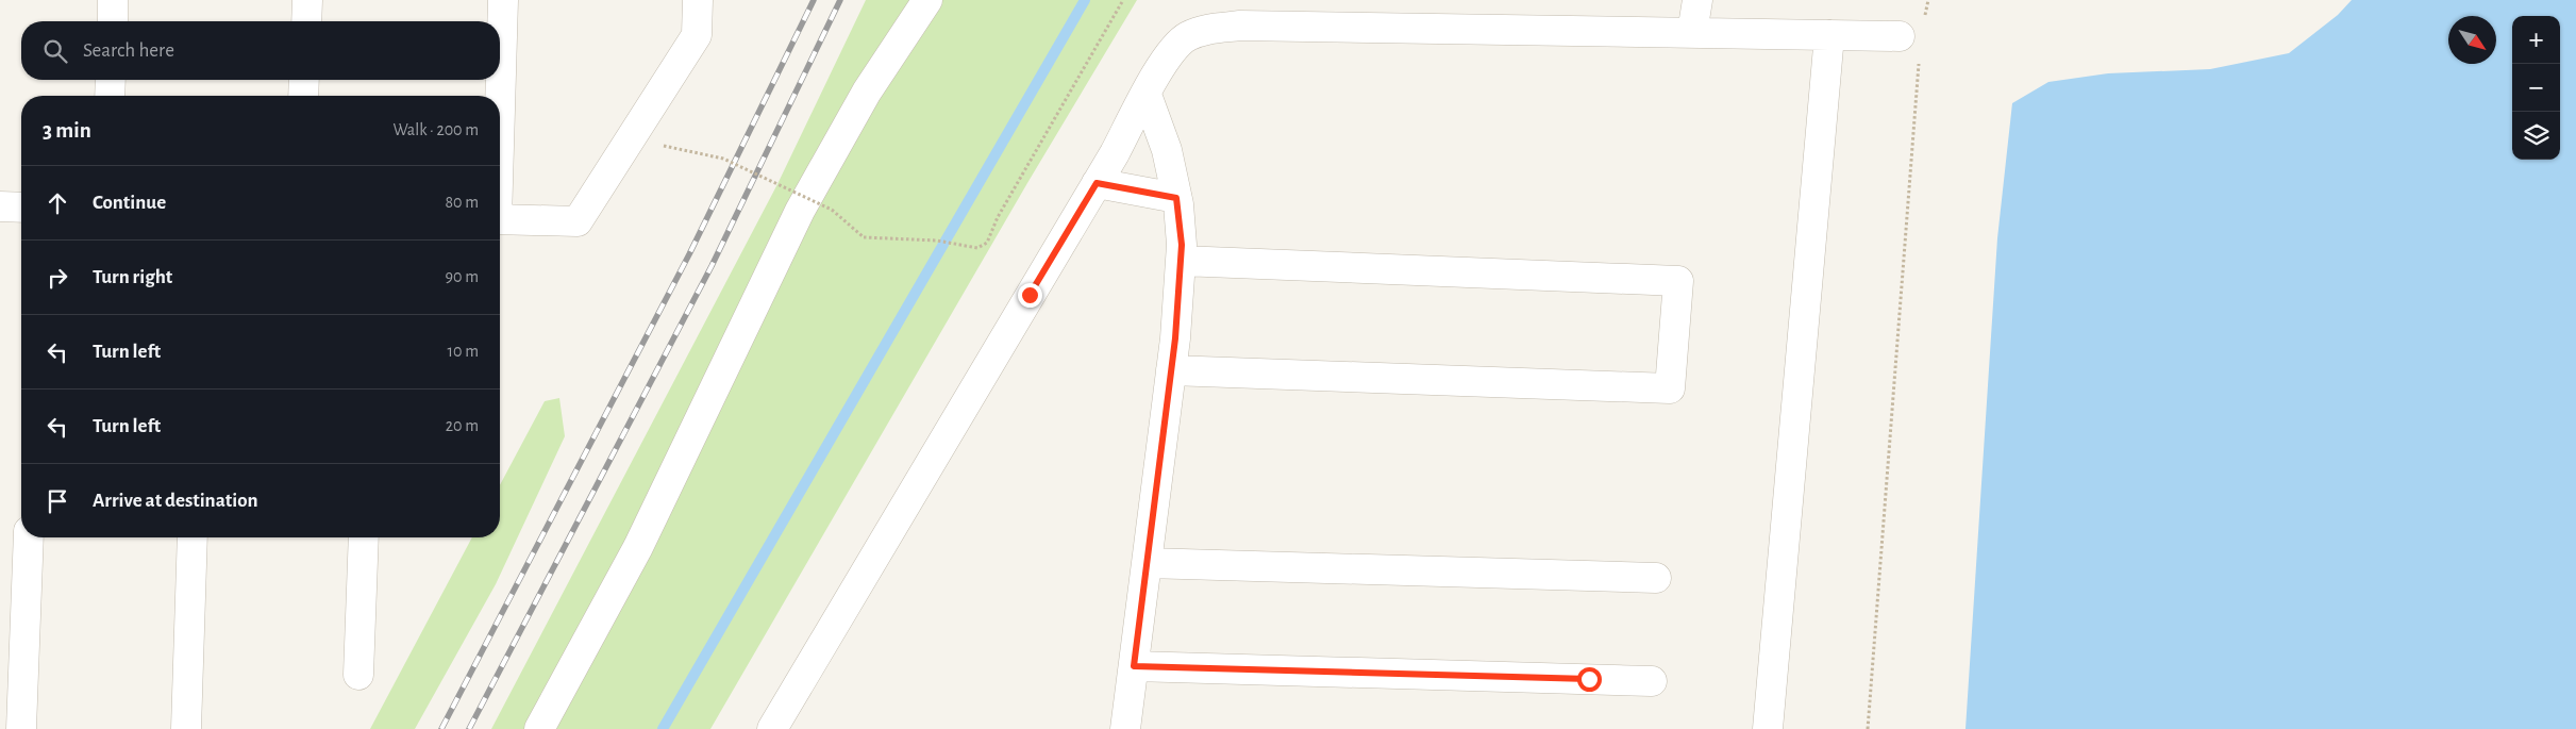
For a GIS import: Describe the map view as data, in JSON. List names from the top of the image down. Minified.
{"north":"bottom right","page":{"map_buttons":["+","−"],"search":"Search here","heading":["3 min","Walk · 200 m"],"list":[["Continue","80 m"],["Turn right","90 m"],["Turn left","10 m"],["Turn left","20 m"],"Arrive at destination"]}}
